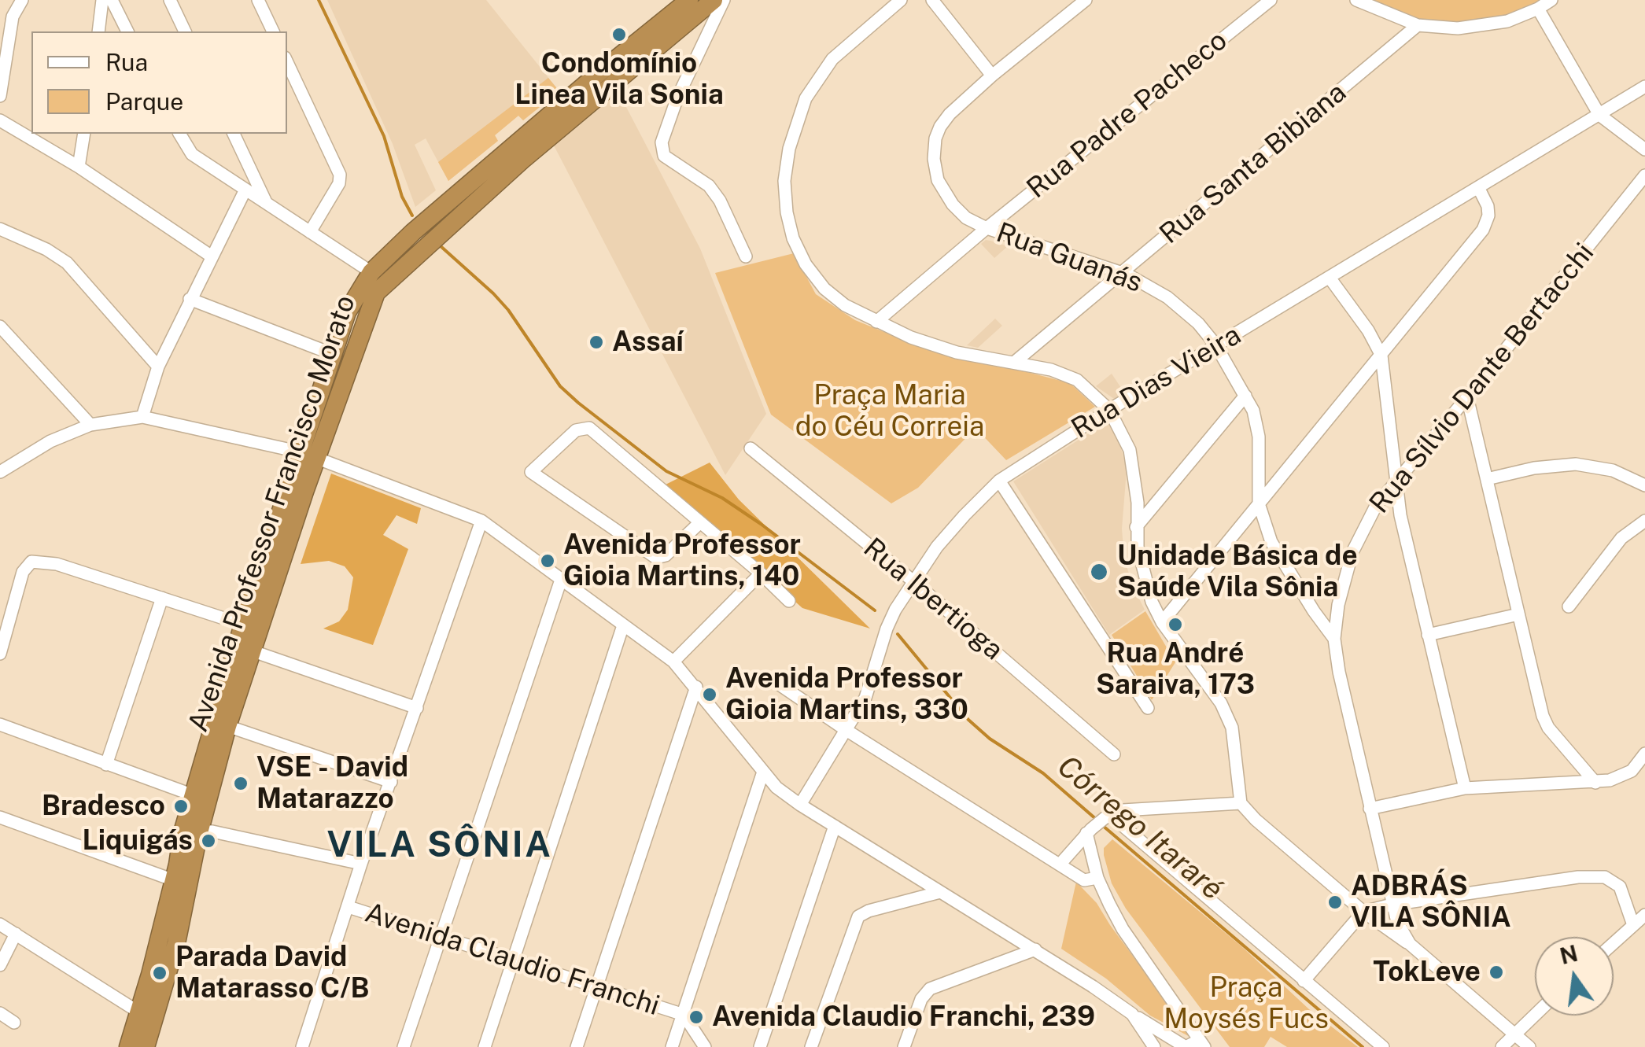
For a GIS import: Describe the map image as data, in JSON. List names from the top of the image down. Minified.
{"streets":{"highway":["Avenida Professor Francisco Morato"],"street":["Rua Padre Pacheco","Rua Santa Bibiana","Rua Guanás","Rua Sílvio Dante Bertacchi","Rua Dias Vieira","Rua Ibertioga","Avenida Claudio Franchi"]},"crossings":[["Rua Padre Pacheco","Rua Guanás"],["Rua Santa Bibiana","Rua Guanás"],["Rua Guanás","Rua Sílvio Dante Bertacchi"],["Rua Guanás","Rua Dias Vieira"],["Rua Dias Vieira","Rua Ibertioga"]],"districts":["VILA SÔNIA"],"water":["Córrego Itararé"],"parks":["Praça Maria do Céu Correia","Praça Moysés Fucs"],"places":["Condomínio Linea Vila Sonia","Assaí","Avenida Professor Gioia Martins, 140","Unidade Básica de Saúde Vila Sônia","Rua André Saraiva, 173","Avenida Professor Gioia Martins, 330","VSE - David Matarazzo","Bradesco","Liquigás","ADBRÁS VILA SÔNIA","TokLeve","Parada David Matarasso C/B","Avenida Claudio Franchi, 239"],"legend":["Rua","Parque"],"north":"top"}
